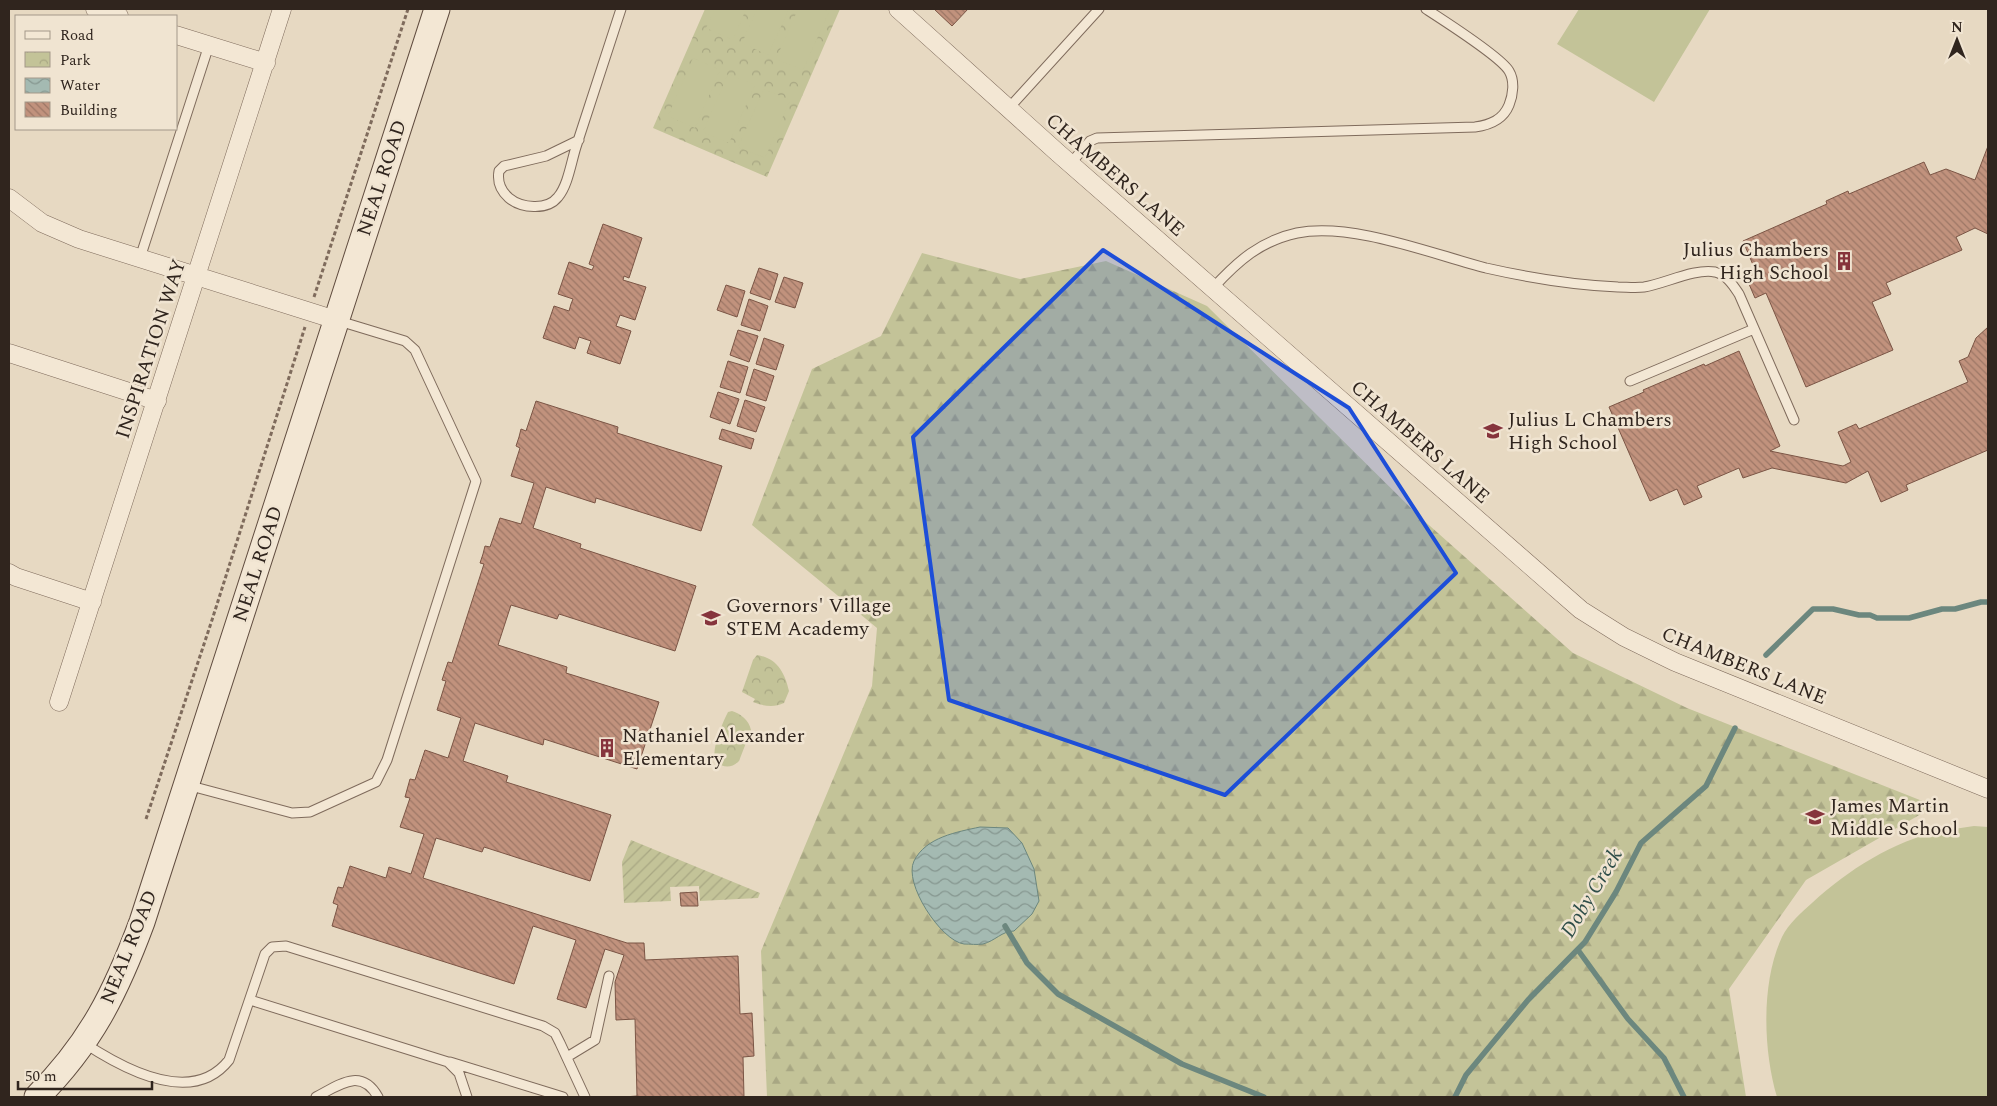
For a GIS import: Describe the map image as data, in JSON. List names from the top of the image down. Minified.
{"streets":{"street":["CHAMBERS LANE","NEAL ROAD","INSPIRATION WAY"]},"water":["Doby Creek"],"places":{"building":["Julius Chambers High School","Nathaniel Alexander Elementary"],"school or university":["Julius L Chambers High School","Governors' Village STEM Academy","James Martin Middle School"]},"legend":["Road","Park","Water","Building"],"scale_bar":"50 m","north":"top"}
